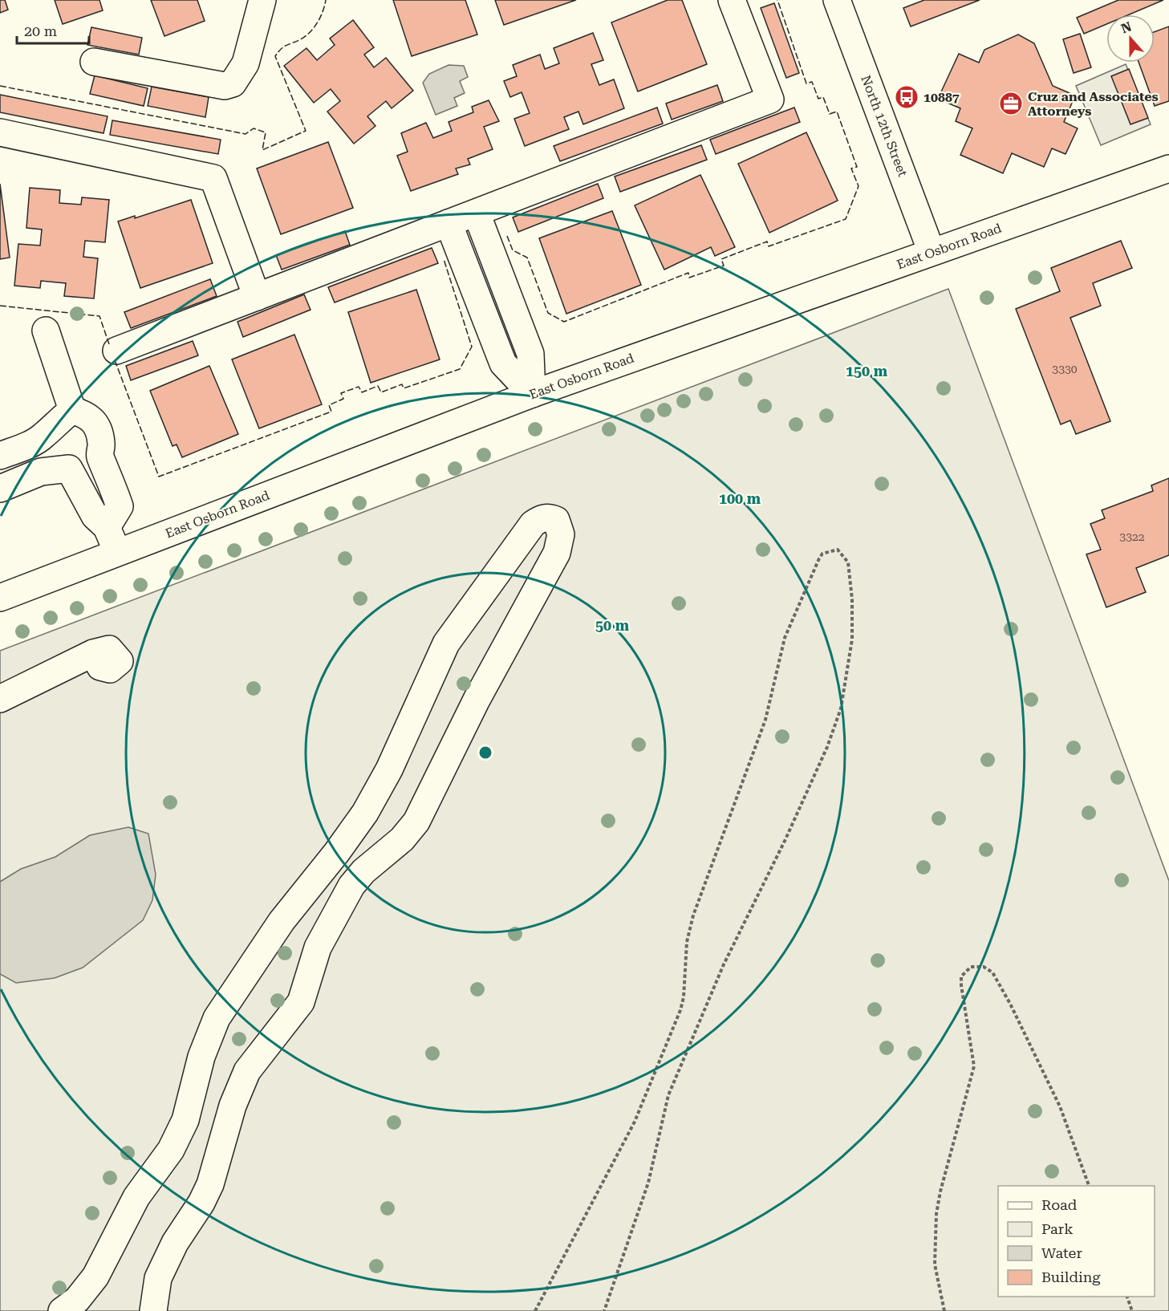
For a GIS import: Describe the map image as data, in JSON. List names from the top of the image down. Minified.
{"streets":{"street":["North 12th Street","East Osborn Road"]},"crossings":[["North 12th Street","East Osborn Road"]],"places":{"bus stop":["10887"],"office":["Cruz and Associates Attorneys"]},"house_numbers":["3330","3322"],"legend":["Road","Park","Water","Building"],"scale_bar":"20 m","north":"top","rings":["150 m","100 m","50 m"]}
